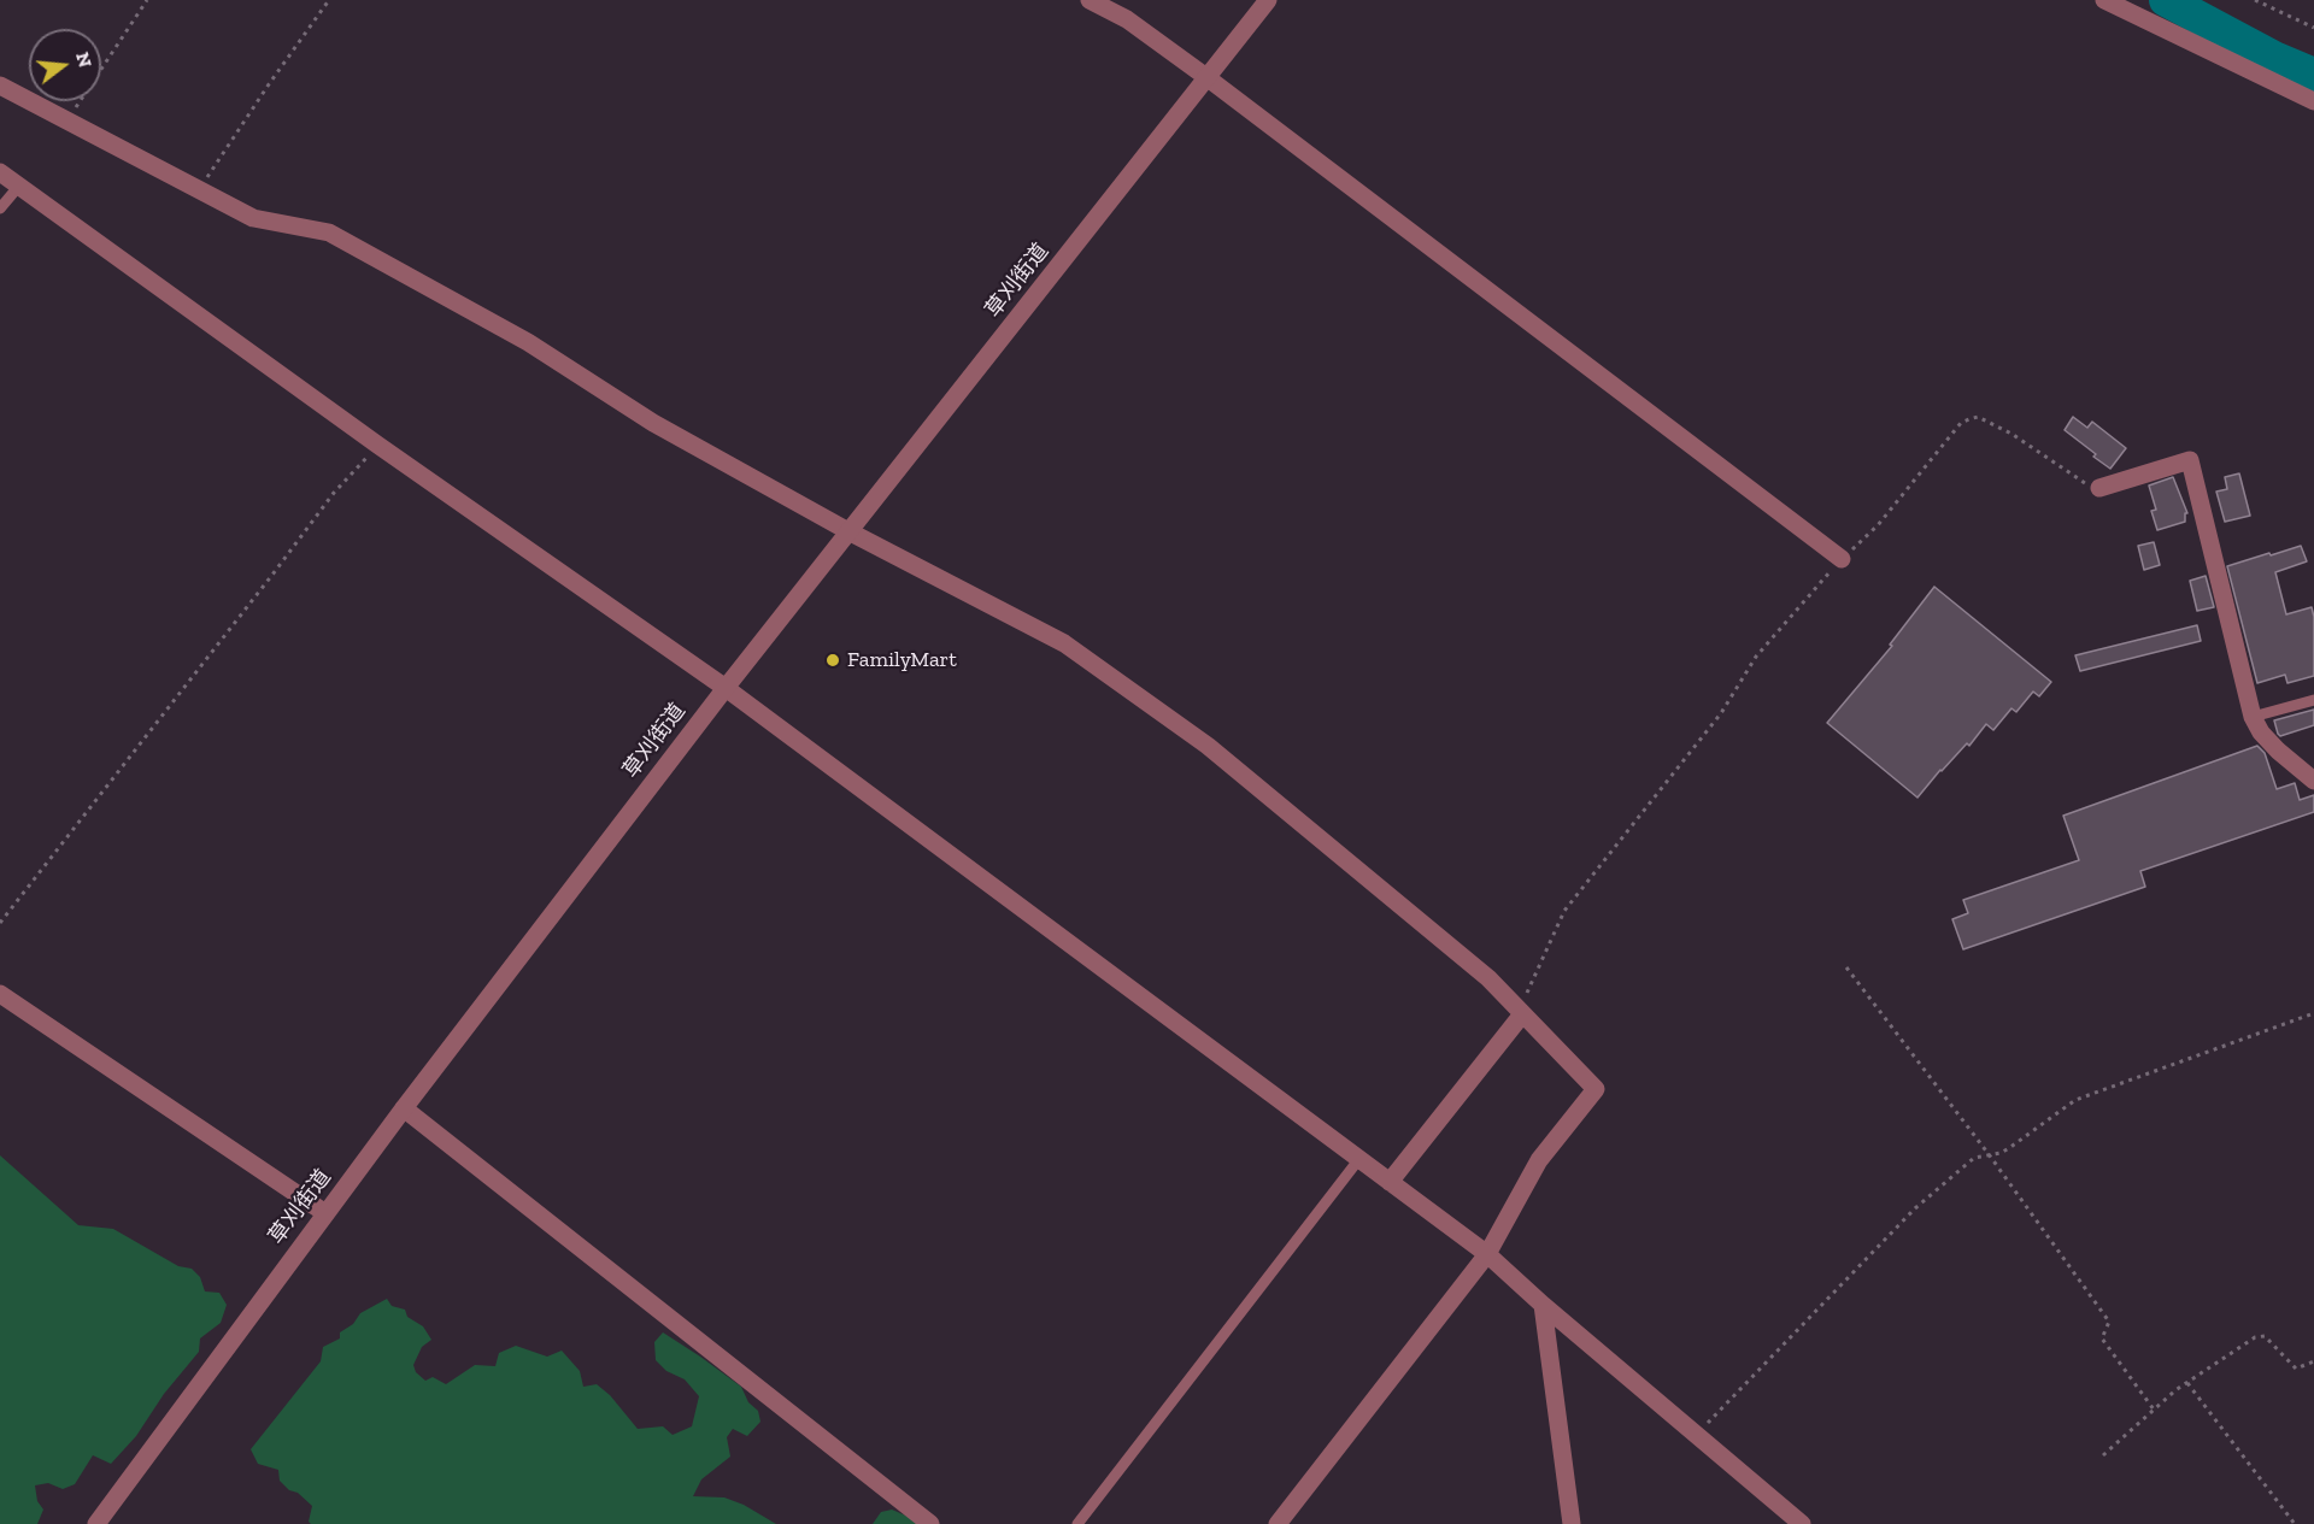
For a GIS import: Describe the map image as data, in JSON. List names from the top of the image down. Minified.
{"streets":{"street":["草刈街道"]},"places":["FamilyMart"],"north":"right"}
